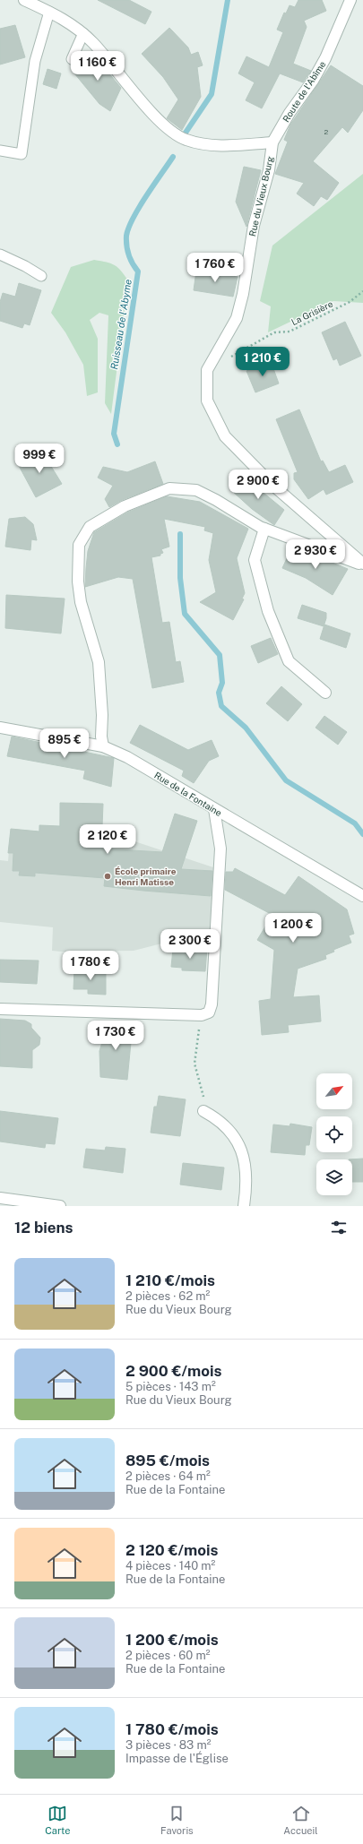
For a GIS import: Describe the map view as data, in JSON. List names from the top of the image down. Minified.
{"streets":{"street":["Route de l'Abîme","Rue du Vieux Bourg","Rue de la Fontaine"],"path":["La Grisière"]},"crossings":[["Route de l'Abîme","Rue du Vieux Bourg"],["Rue du Vieux Bourg","La Grisière"]],"water":["Ruisseau de l'Abyme"],"places":["École primaire Henri Matisse"],"house_numbers":["2"],"north":"top right","page":{"price":["1 160 €","1 760 €","1 210 €","999 €","2 900 €","2 930 €","895 €","2 120 €","1 200 €","2 300 €","1 780 €","1 730 €"],"heading":"12 biens","list":[{"name":"1 210 €/mois","note":"2 pièces · 62 m² · Rue du Vieux Bourg"},{"name":"2 900 €/mois","note":"5 pièces · 143 m² · Rue du Vieux Bourg"},{"name":"895 €/mois","note":"2 pièces · 64 m² · Rue de la Fontaine"},{"name":"2 120 €/mois","note":"4 pièces · 140 m² · Rue de la Fontaine"},{"name":"1 200 €/mois","note":"2 pièces · 60 m² · Rue de la Fontaine"},{"name":"1 780 €/mois","note":"3 pièces · 83 m² · Impasse de l'Église"}],"tabs":["Carte","Favoris","Accueil"]}}
